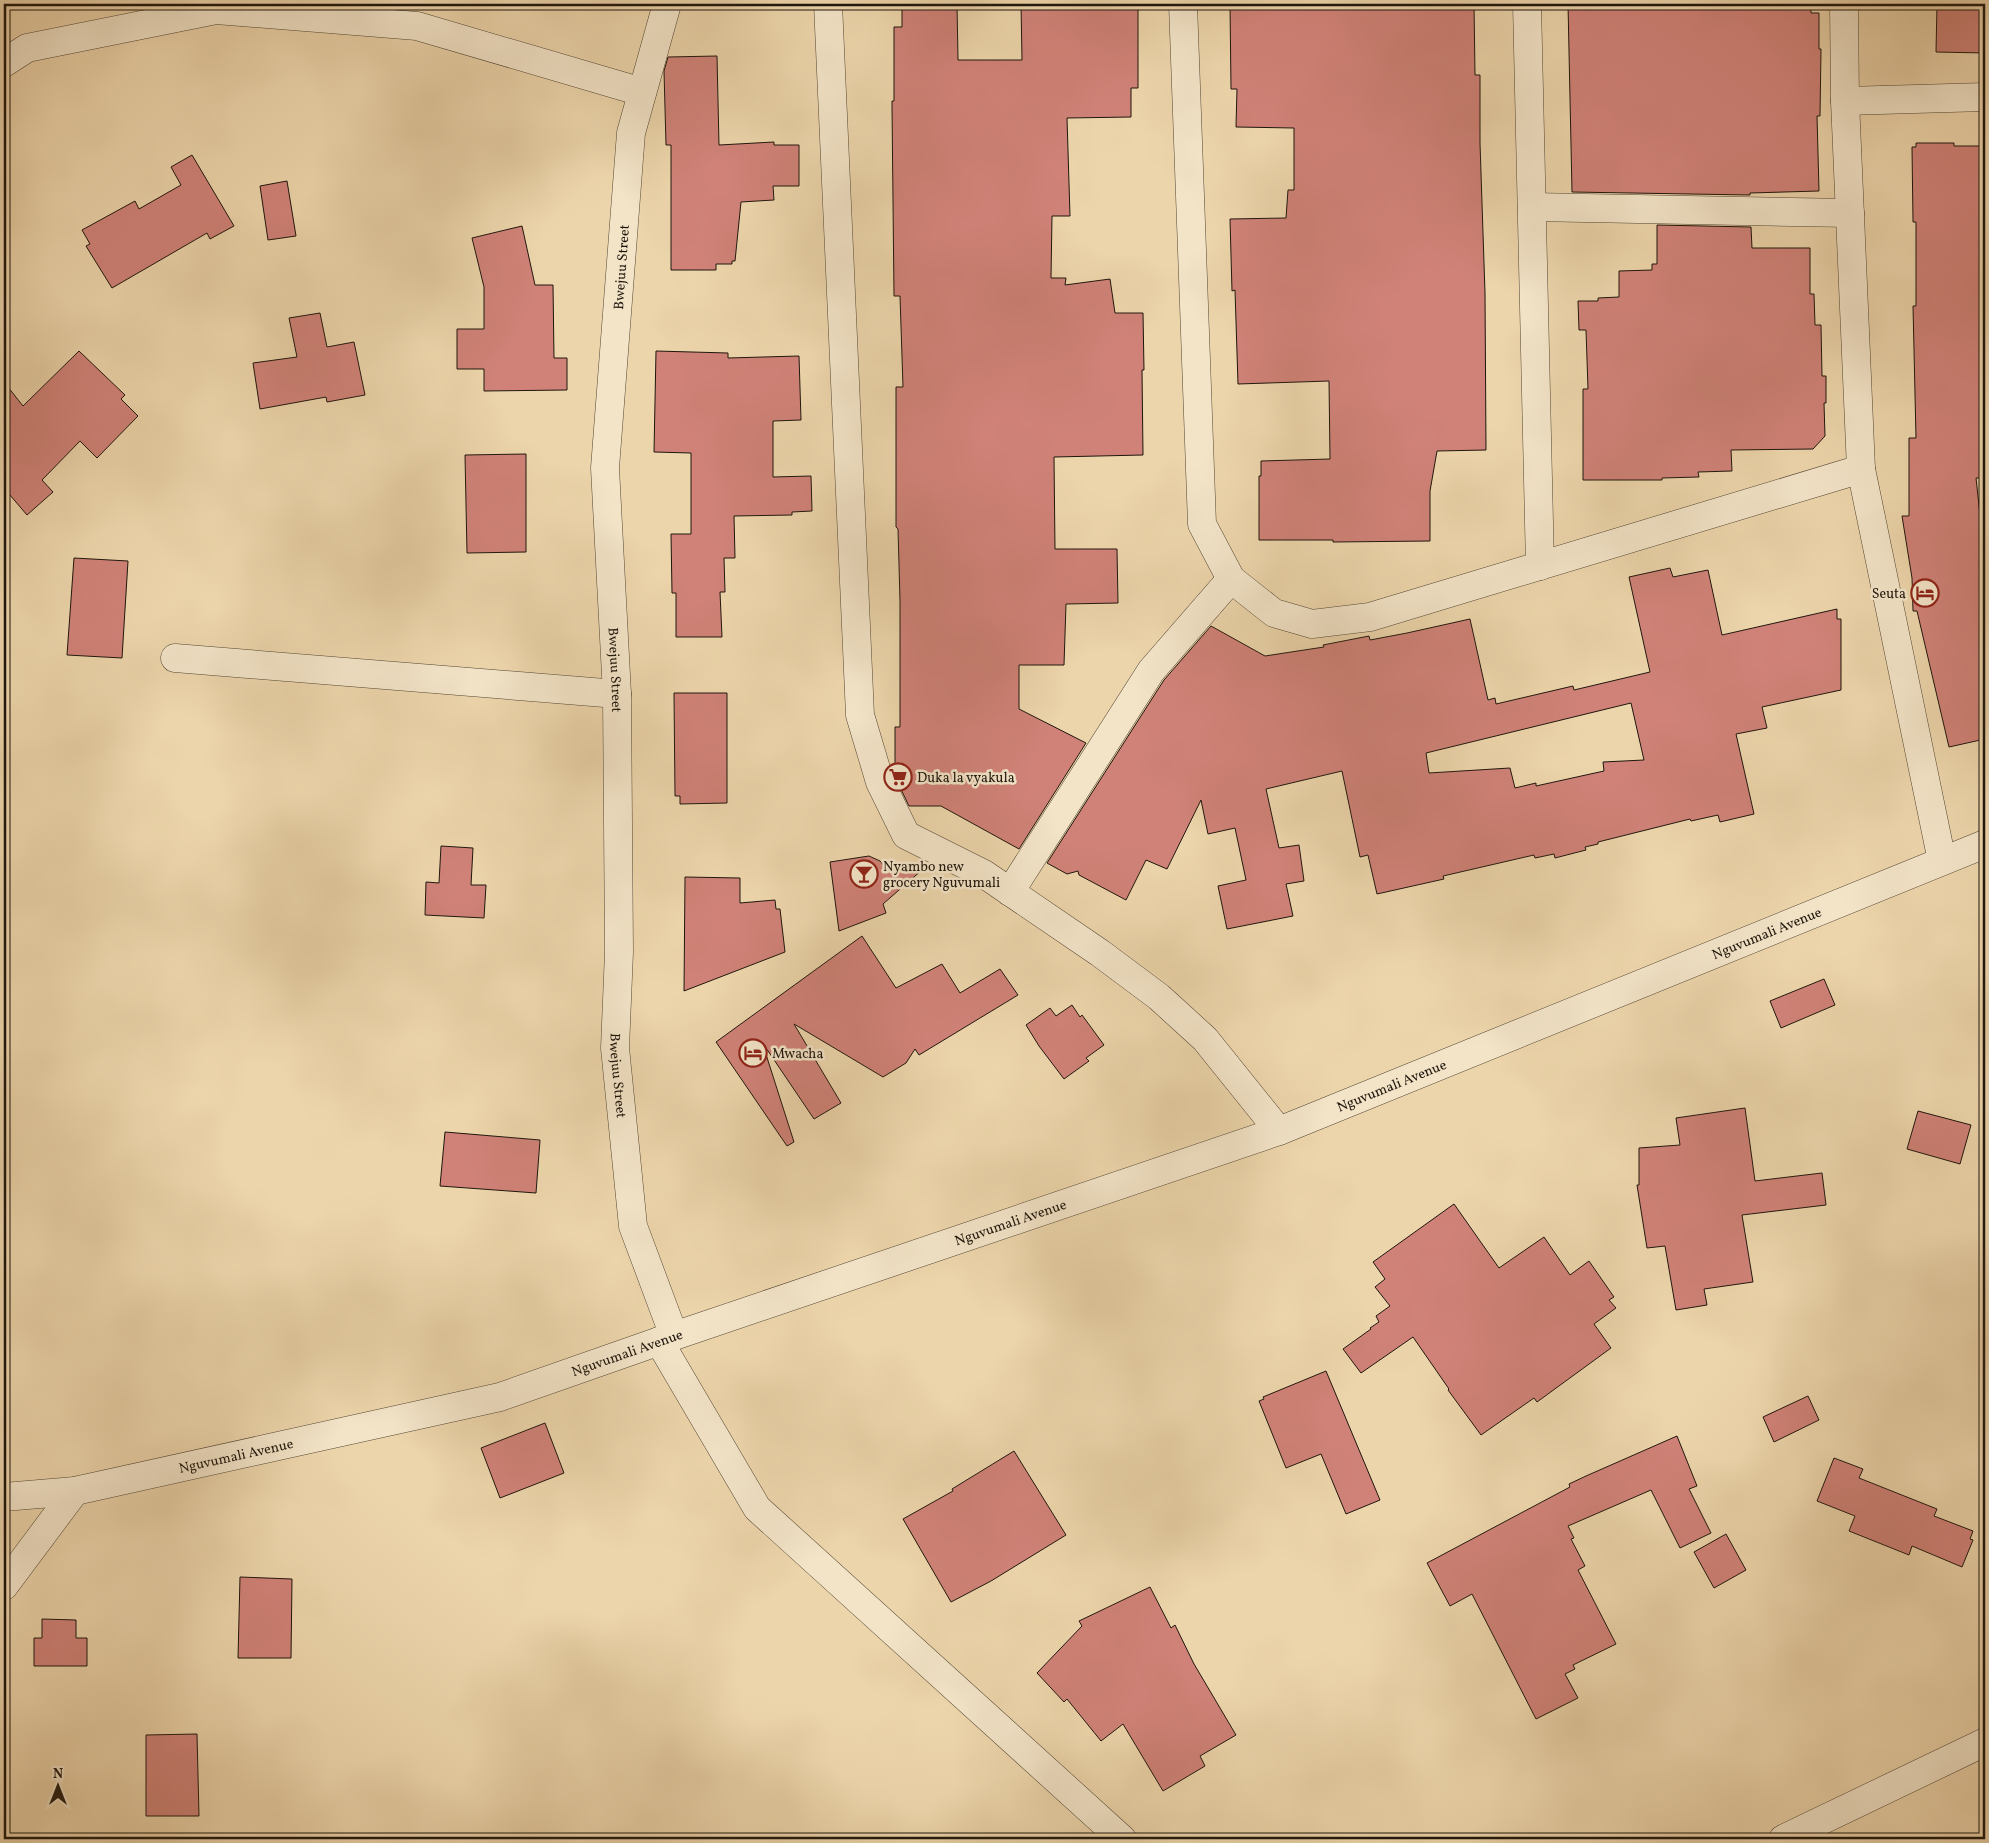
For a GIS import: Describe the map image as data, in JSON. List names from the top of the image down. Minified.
{"streets":{"street":["Bwejuu Street","Nguvumali Avenue"]},"crossings":[["Bwejuu Street","Nguvumali Avenue"]],"places":{"hotel":["Seuta","Mwacha"],"supermarket":["Duka la vyakula"],"bar":["Nyambo new grocery Nguvumali"]},"north":"top"}
